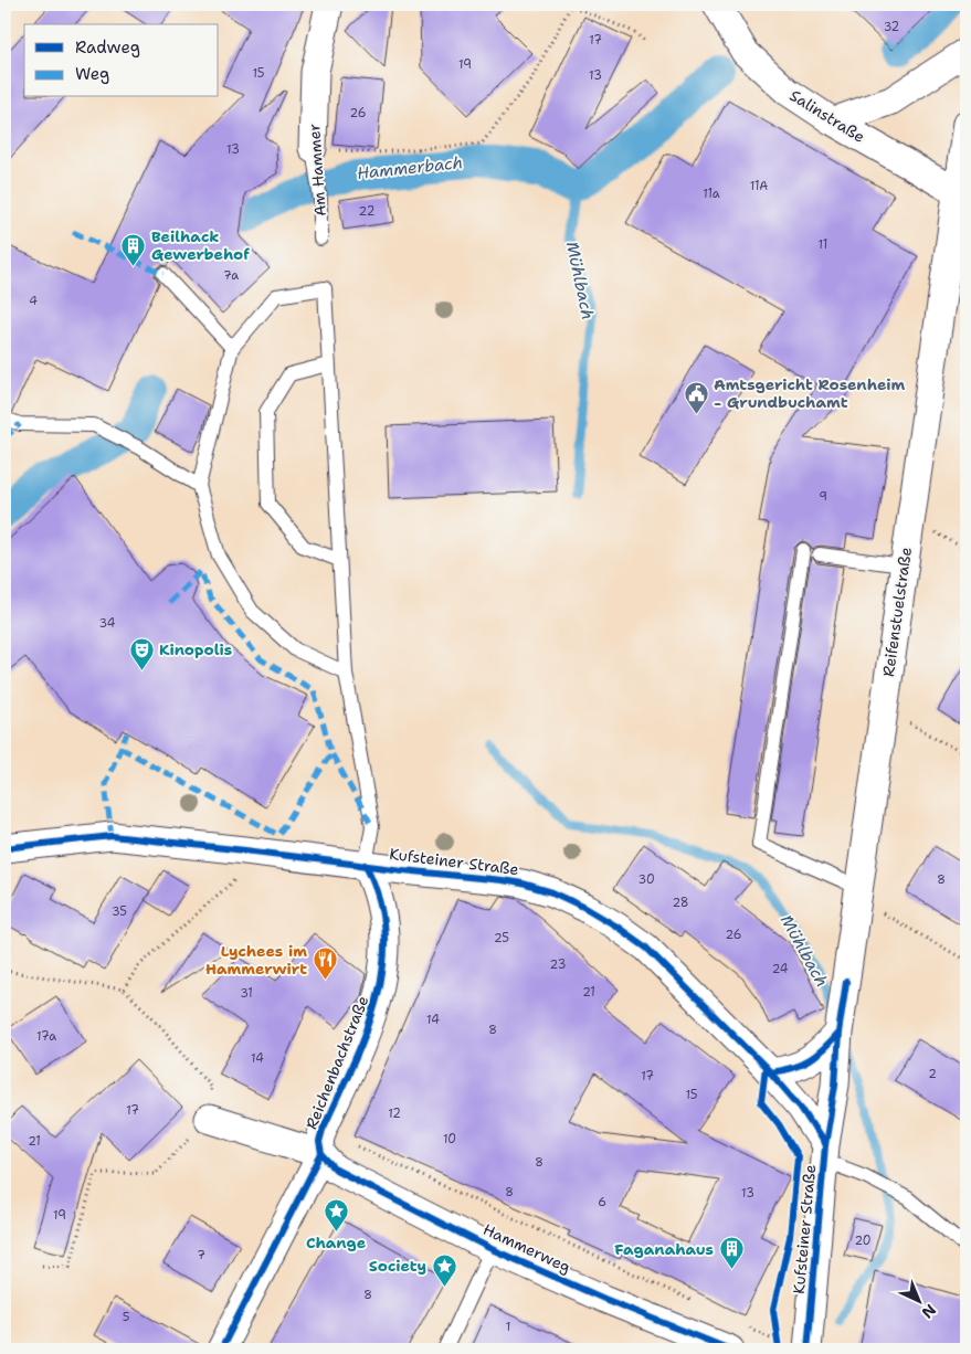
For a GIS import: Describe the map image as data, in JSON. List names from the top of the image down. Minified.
{"streets":{"street":["Salinstraße","Am Hammer","Reifenstuelstraße","Kufsteiner Straße","Reichenbachstraße","Hammerweg"]},"crossings":[["Salinstraße","Reifenstuelstraße"],["Reifenstuelstraße","Kufsteiner Straße"],["Kufsteiner Straße","Reichenbachstraße"],["Reichenbachstraße","Hammerweg"]],"water":["Hammerbach","Mühlbach"],"places":{"building":["Beilhack Gewerbehof","Faganahaus"],"public building":["Amtsgericht Rosenheim - Grundbuchamt"],"theatre":["Kinopolis"],"restaurant":["Lychees im Hammerwirt"],"place":["Change","Society"]},"house_numbers":["32","17","19","15","13","26","13","11A","11a","22","11","7a","4","9","34","30","8","28","35","26","25","23","24","21","31","14","8","17a","14","2","17","15","17","12","10","21","8","8","13","6","19","20","7","8","5","1"],"legend":["Radweg","Weg"],"north":"bottom right"}
